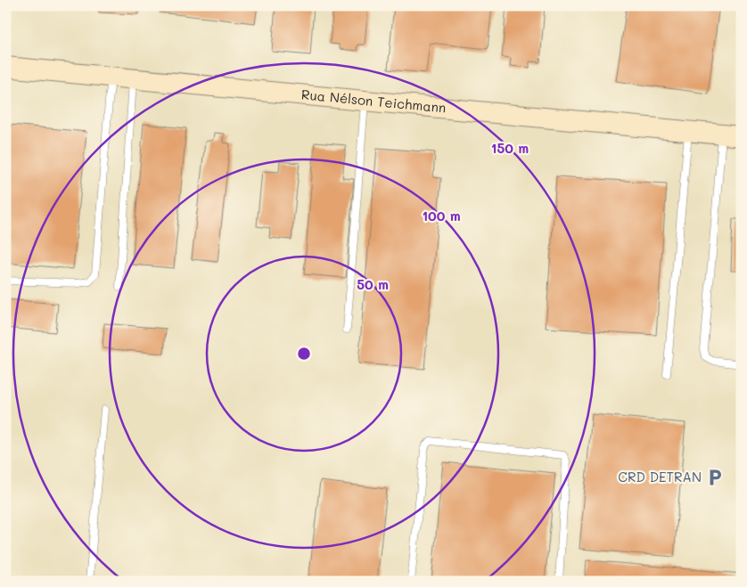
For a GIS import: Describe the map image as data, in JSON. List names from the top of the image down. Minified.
{"streets":{"main road":["Rua Nélson Teichmann"]},"places":{"parking":["CRD DETRAN"]},"rings":["150 m","100 m","50 m"]}
